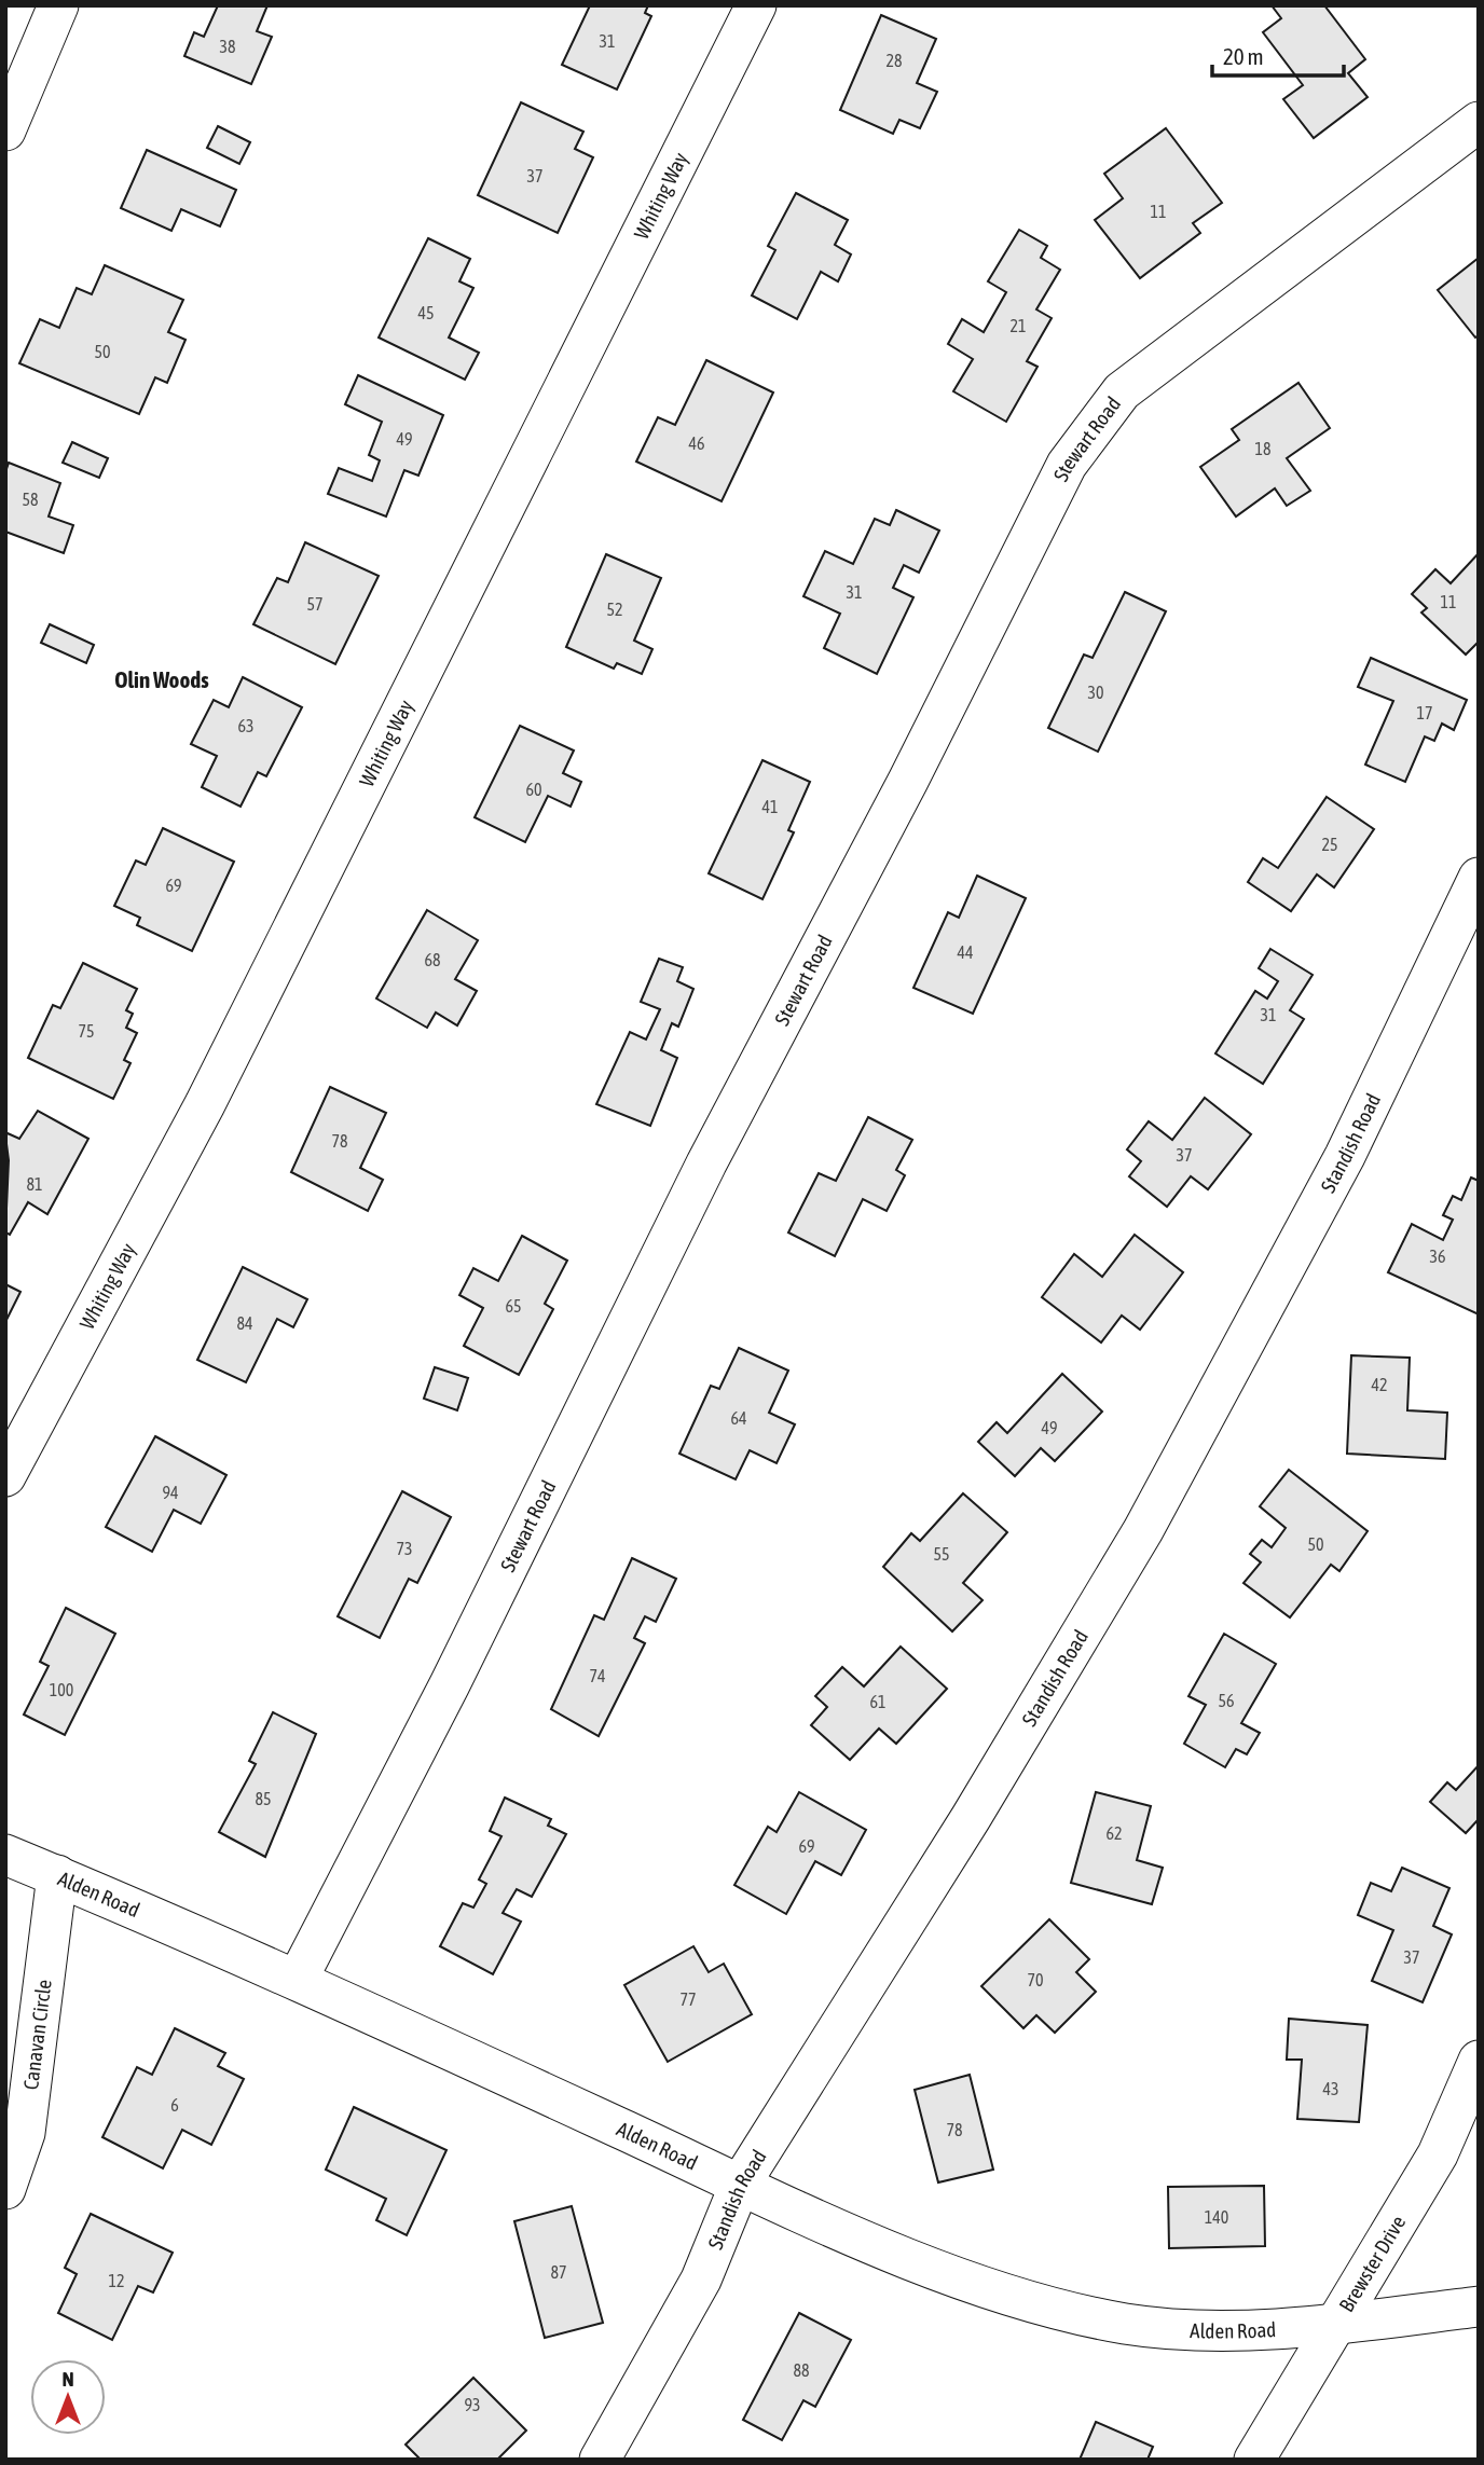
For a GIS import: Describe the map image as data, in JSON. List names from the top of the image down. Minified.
{"streets":{"street":["Whiting Way","Stewart Road","Standish Road","Alden Road","Canavan Circle","Brewster Drive"]},"crossings":[["Stewart Road","Alden Road"],["Standish Road","Alden Road"],["Alden Road","Canavan Circle"],["Alden Road","Brewster Drive"]],"districts":["Olin Woods"],"house_numbers":["31","38","28","37","11","45","21","50","49","46","18","58","31","11","57","52","30","17","63","60","41","25","69","44","68","31","75","78","37","81","36","65","84","42","64","49","94","50","73","55","74","100","56","61","85","62","69","37","70","77","43","6","78","140","87","12","88","93"],"scale_bar":"20 m","north":"top"}
